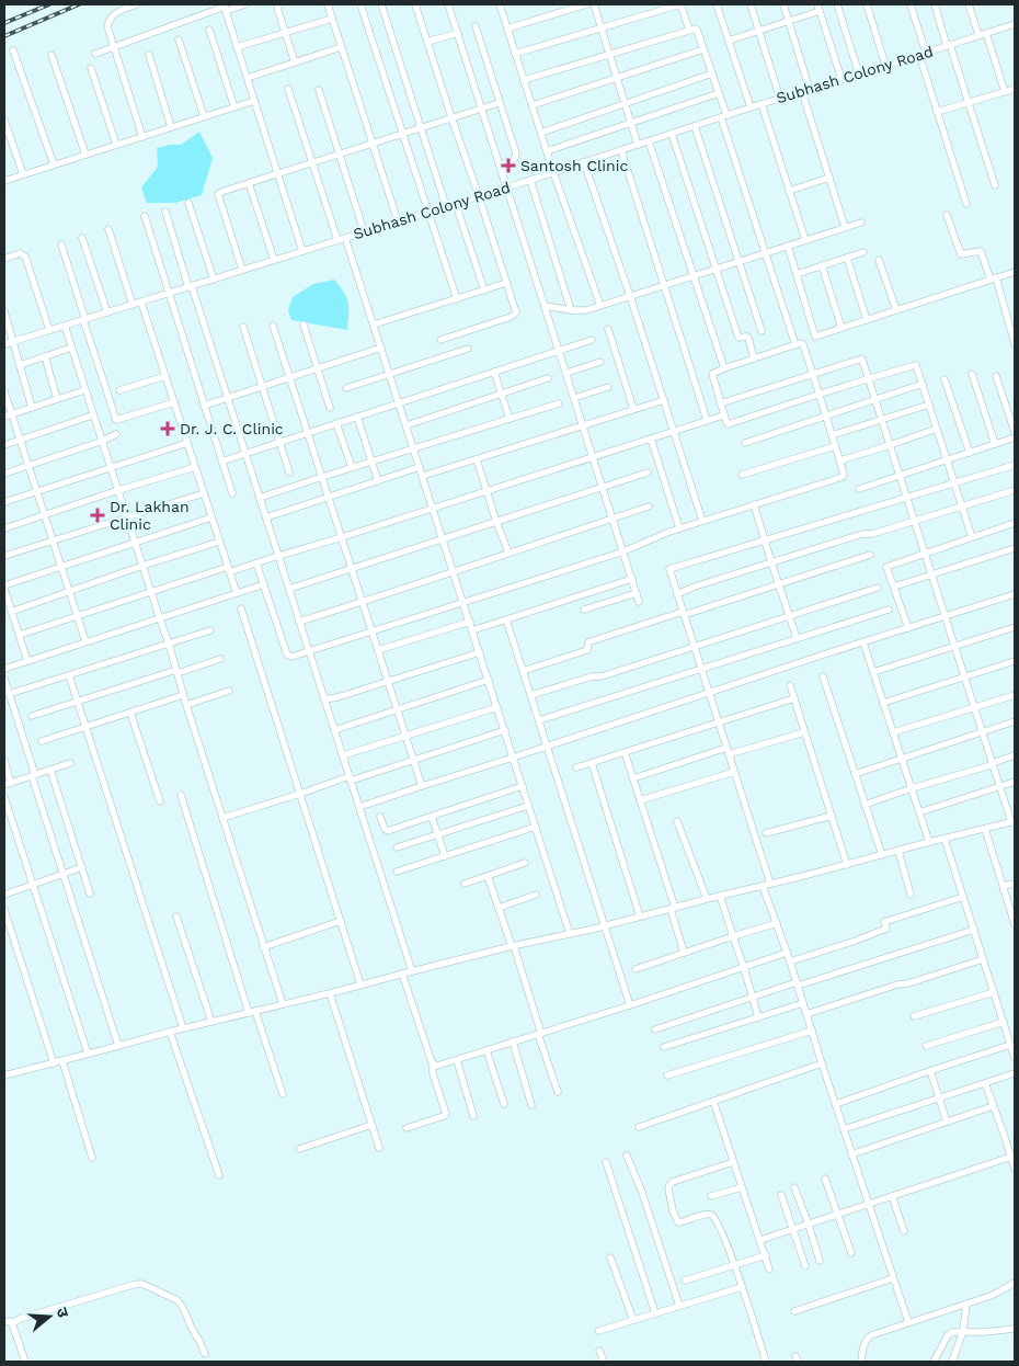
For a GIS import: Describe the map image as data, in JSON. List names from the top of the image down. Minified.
{"streets":{"street":["Subhash Colony Road"]},"places":{"health":["Santosh Clinic","Dr. J. C. Clinic","Dr. Lakhan Clinic"]},"north":"right"}
